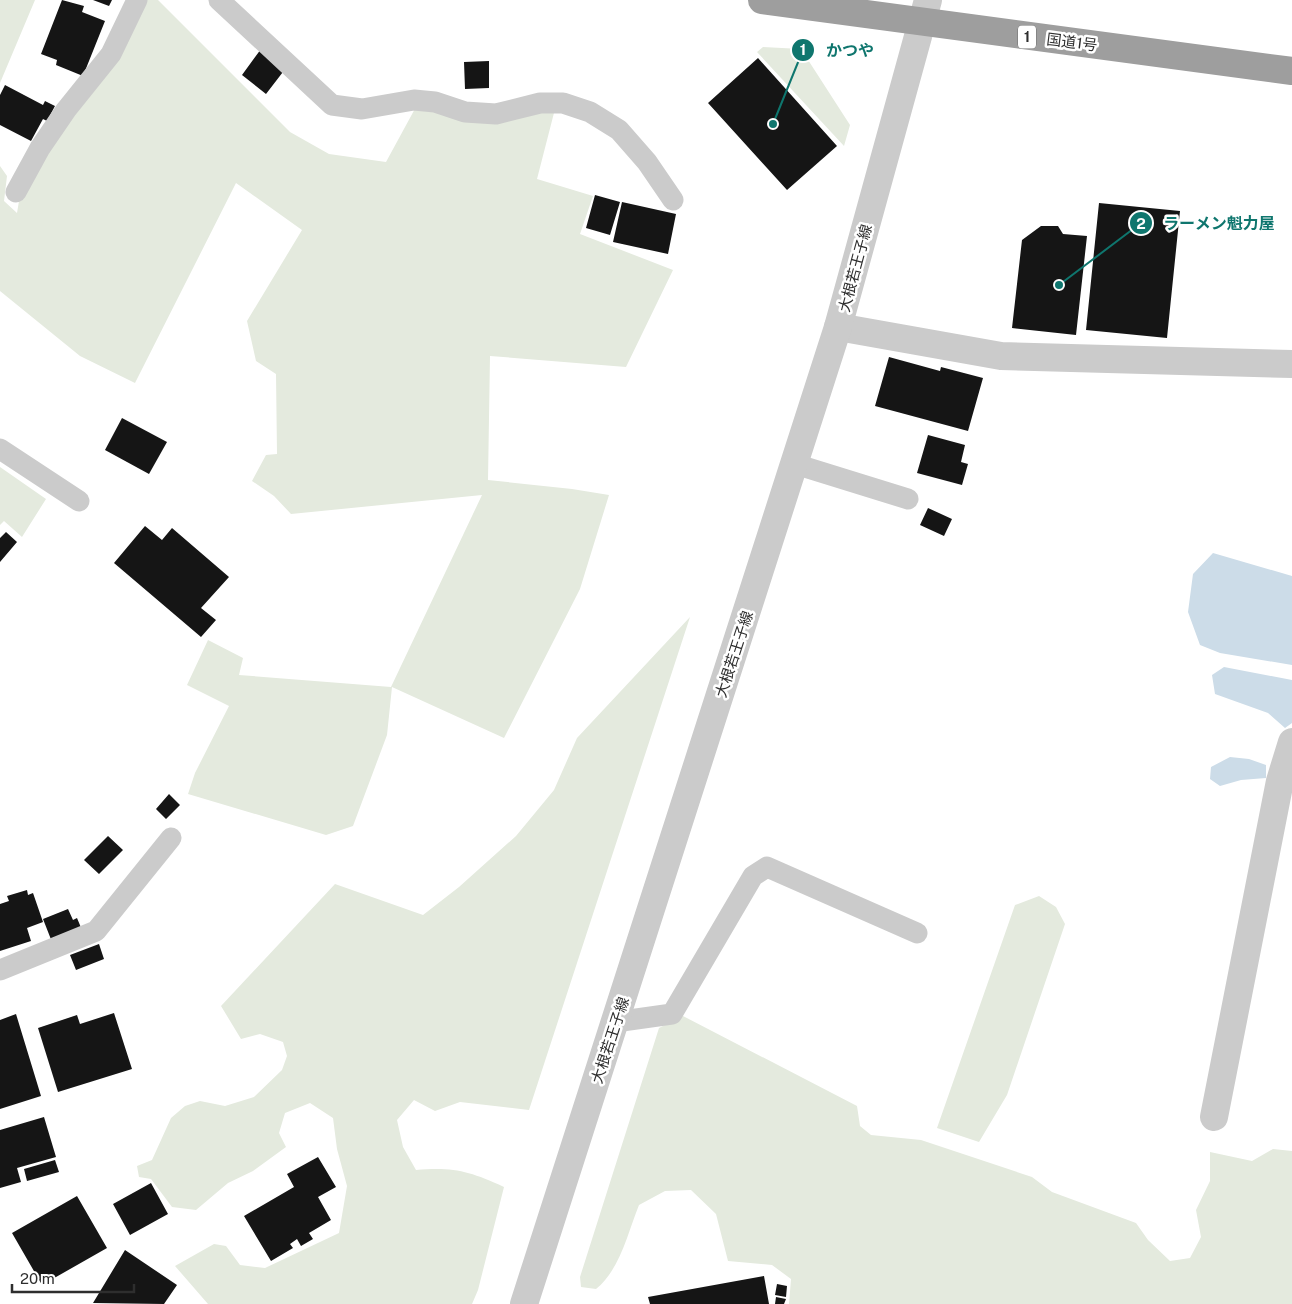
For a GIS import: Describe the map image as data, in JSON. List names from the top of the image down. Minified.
{"streets":{"highway":["1","国道1号"],"street":["大根若王子線"]},"crossings":[["国道1号","大根若王子線"]],"places":["かつや","ラーメン魁力屋"],"scale_bar":"20 m"}
